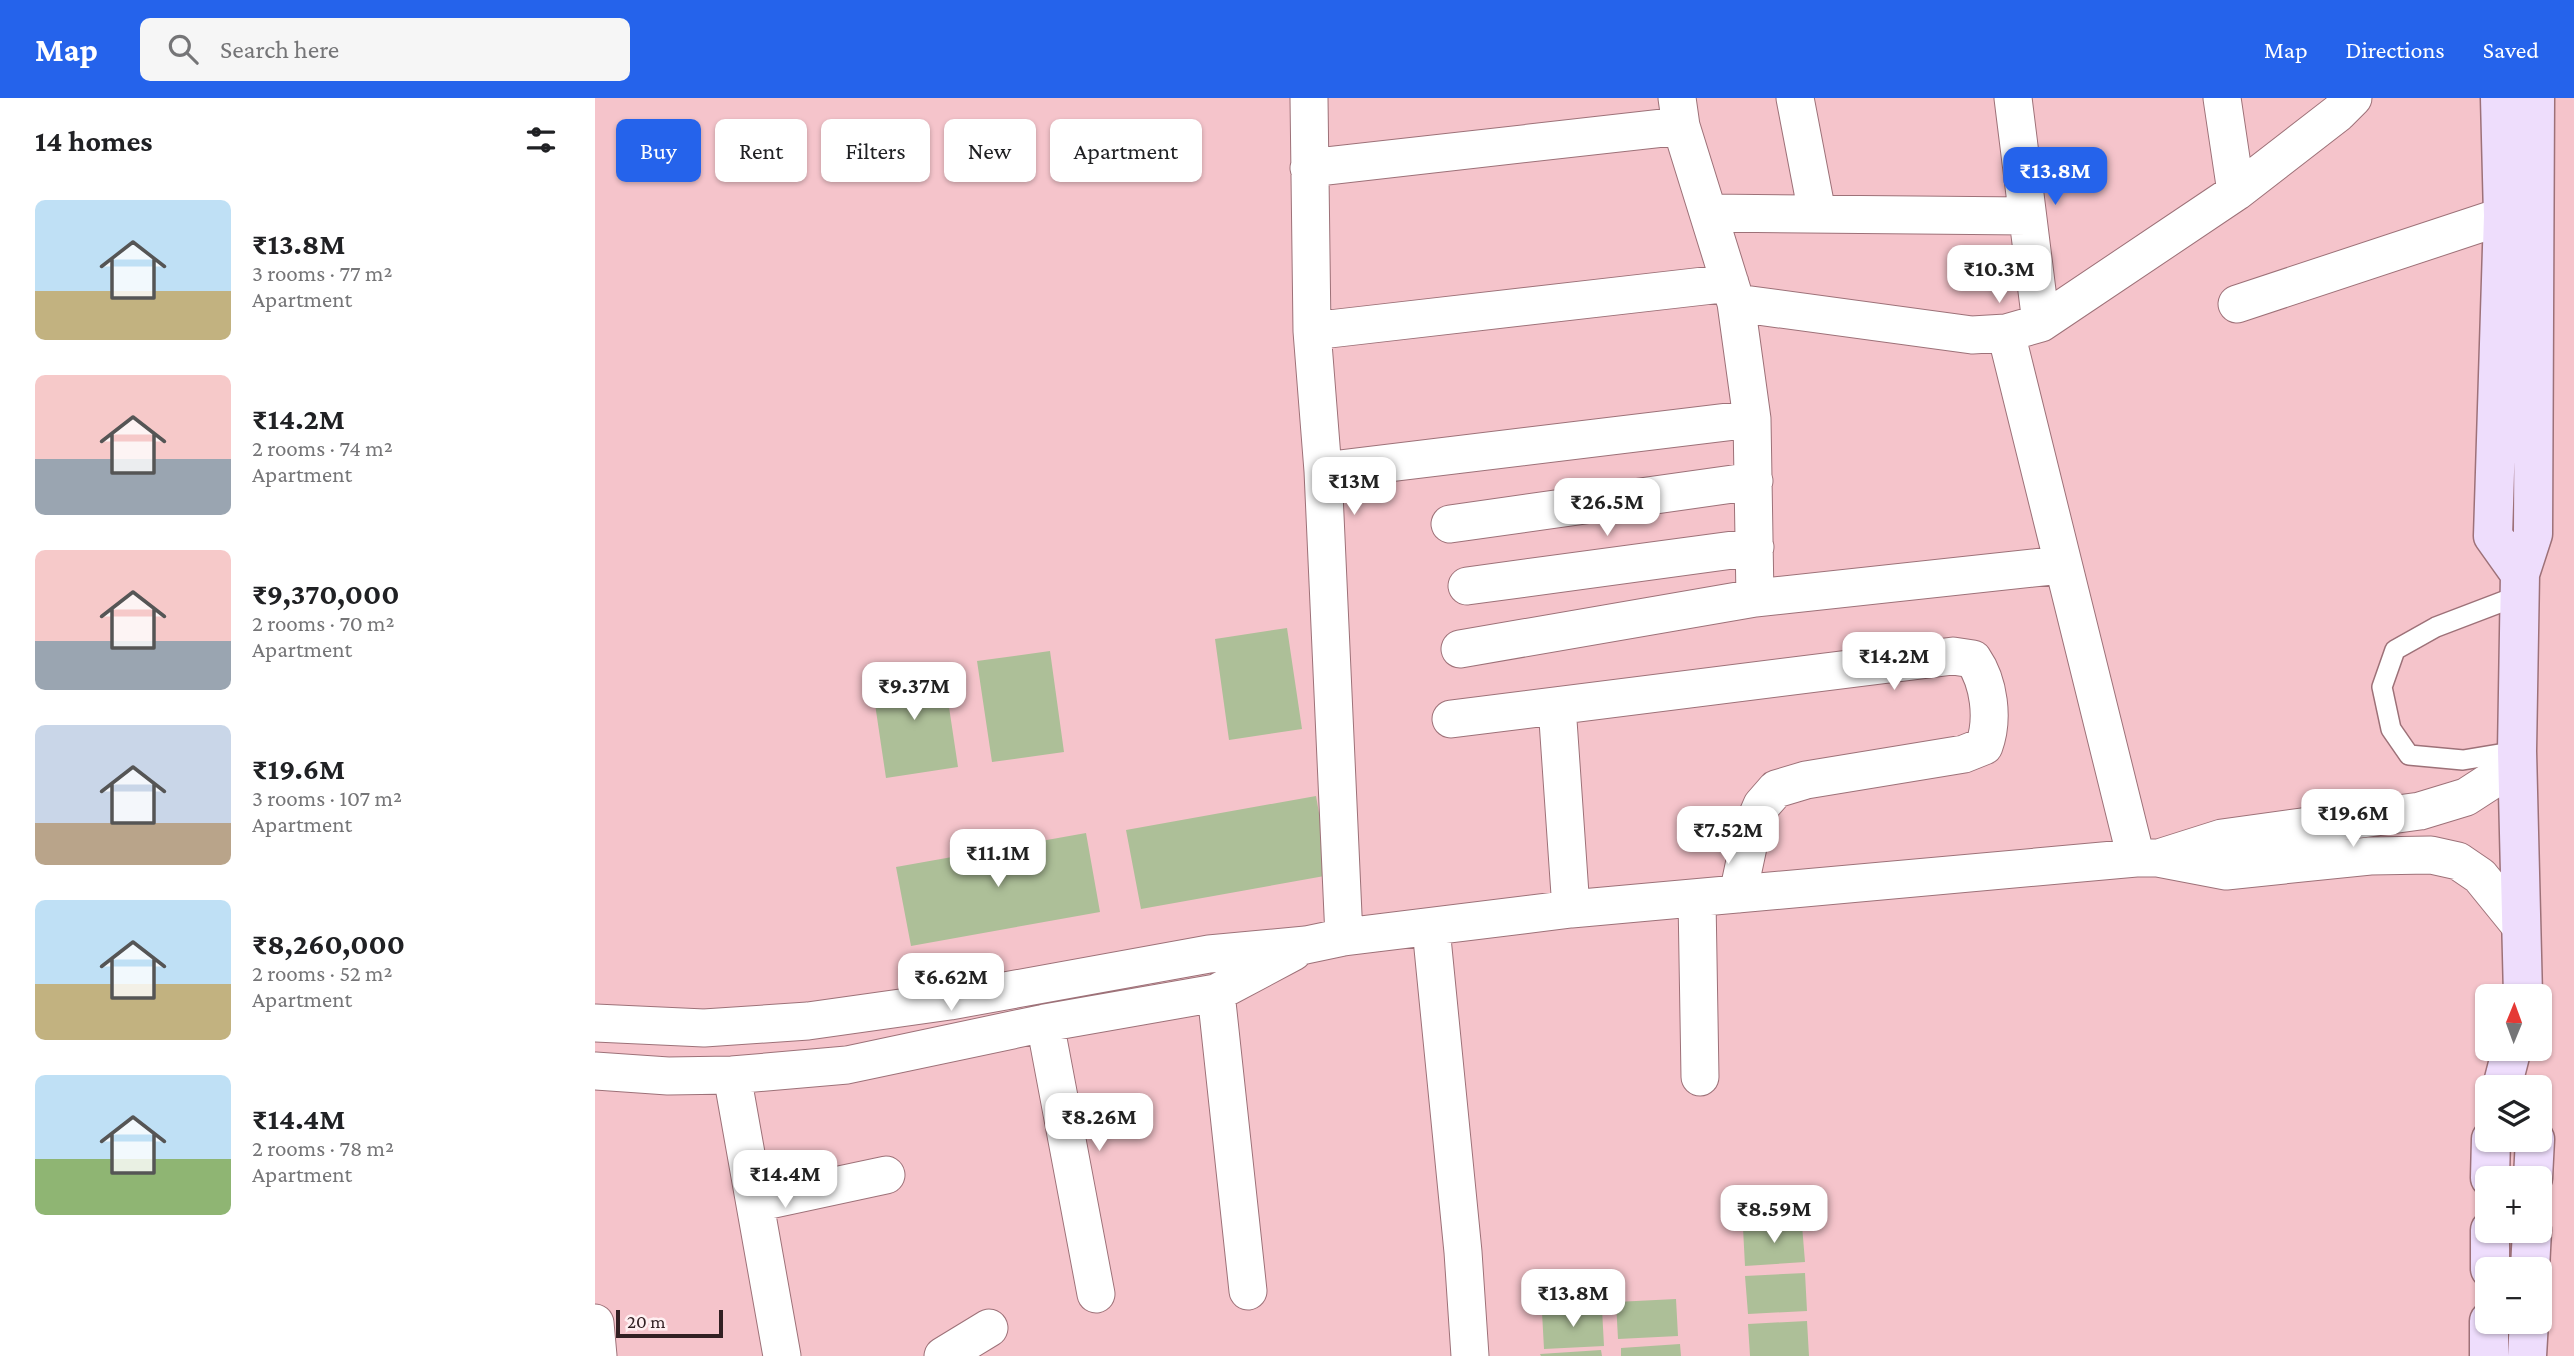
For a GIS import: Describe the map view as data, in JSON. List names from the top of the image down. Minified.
{"scale_bar":"20 m","north":"top","page":{"header":"Map","search":"Search here","nav":["Map","Directions","Saved"],"heading":"14 homes","chip":["Buy","Rent","Filters","New","Apartment"],"price":["₹13.8M","₹10.3M","₹13M","₹26.5M","₹14.2M","₹9.37M","₹19.6M","₹7.52M","₹11.1M","₹6.62M","₹8.26M","₹14.4M","₹8.59M","₹13.8M"],"list":[{"name":"₹13.8M","note":"3 rooms · 77 m² · Apartment"},{"name":"₹14.2M","note":"2 rooms · 74 m² · Apartment"},{"name":"₹9,370,000","note":"2 rooms · 70 m² · Apartment"},{"name":"₹19.6M","note":"3 rooms · 107 m² · Apartment"},{"name":"₹8,260,000","note":"2 rooms · 52 m² · Apartment"},{"name":"₹14.4M","note":"2 rooms · 78 m² · Apartment"}],"map_buttons":["+","−"],"scale":"20 m"}}
